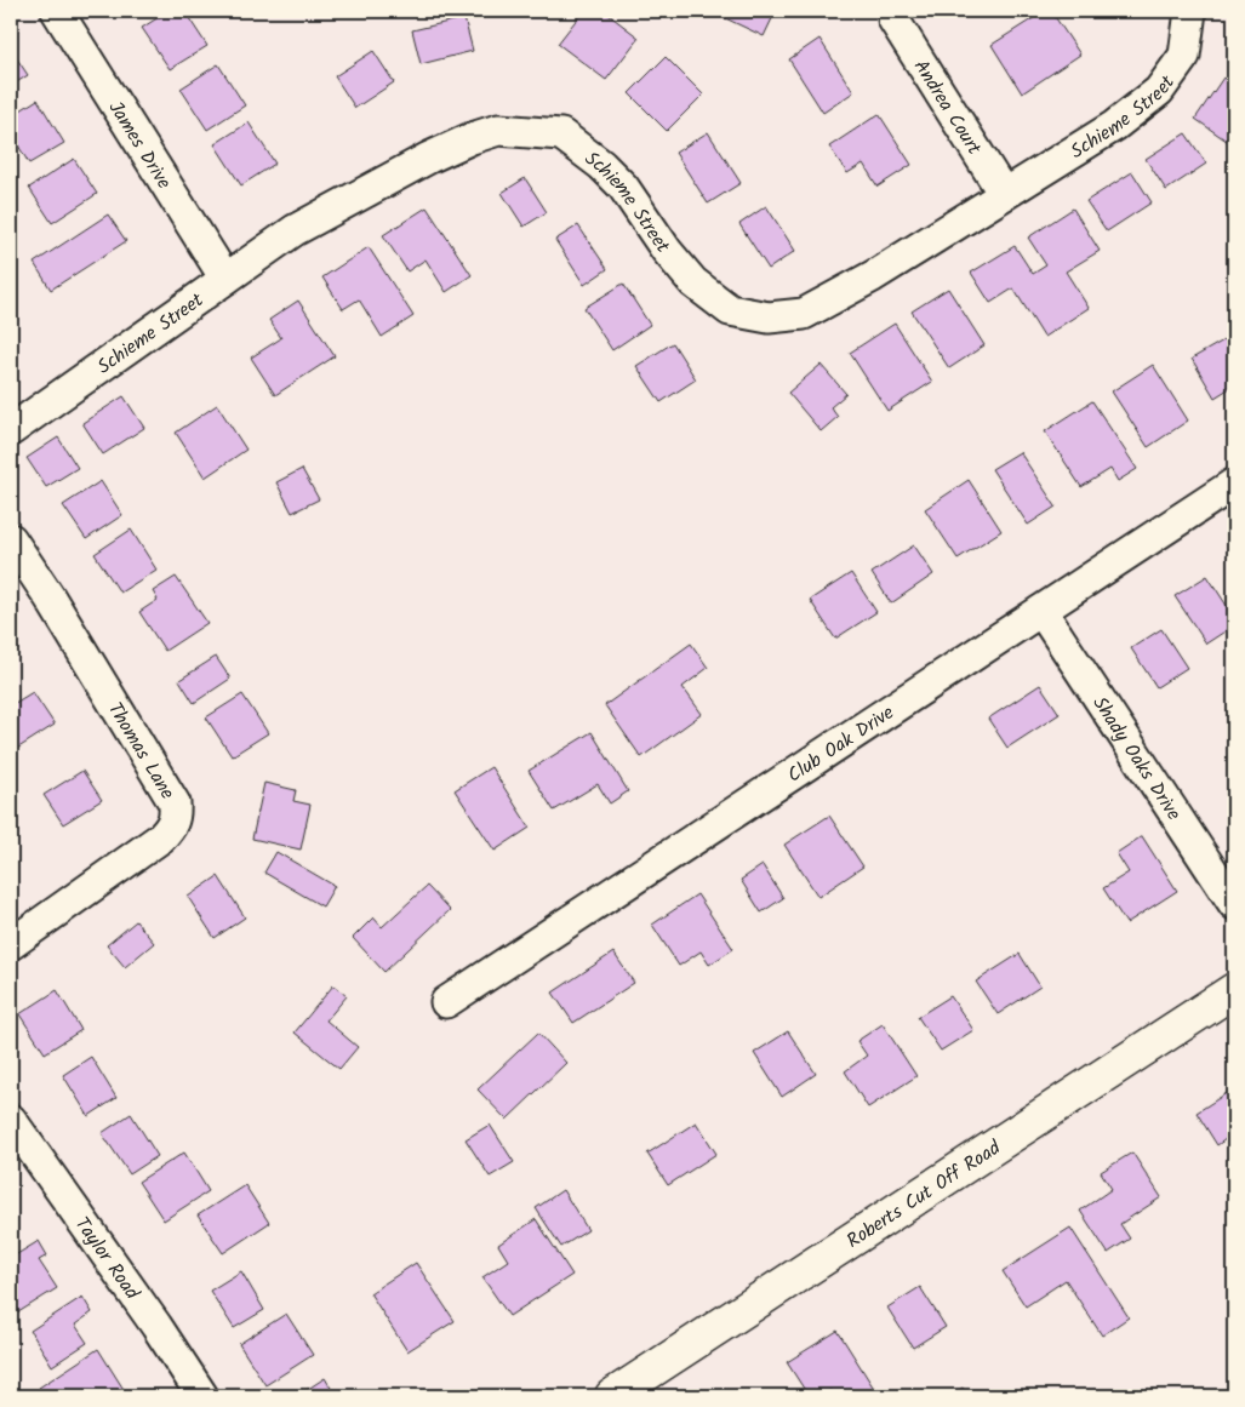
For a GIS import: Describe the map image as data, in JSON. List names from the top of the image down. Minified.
{"streets":{"street":["Andrea Court","Schieme Street","James Drive","Club Oak Drive","Thomas Lane","Shady Oaks Drive","Roberts Cut Off Road","Taylor Road"]},"crossings":[["Andrea Court","Schieme Street"],["Schieme Street","James Drive"],["Club Oak Drive","Shady Oaks Drive"]]}
